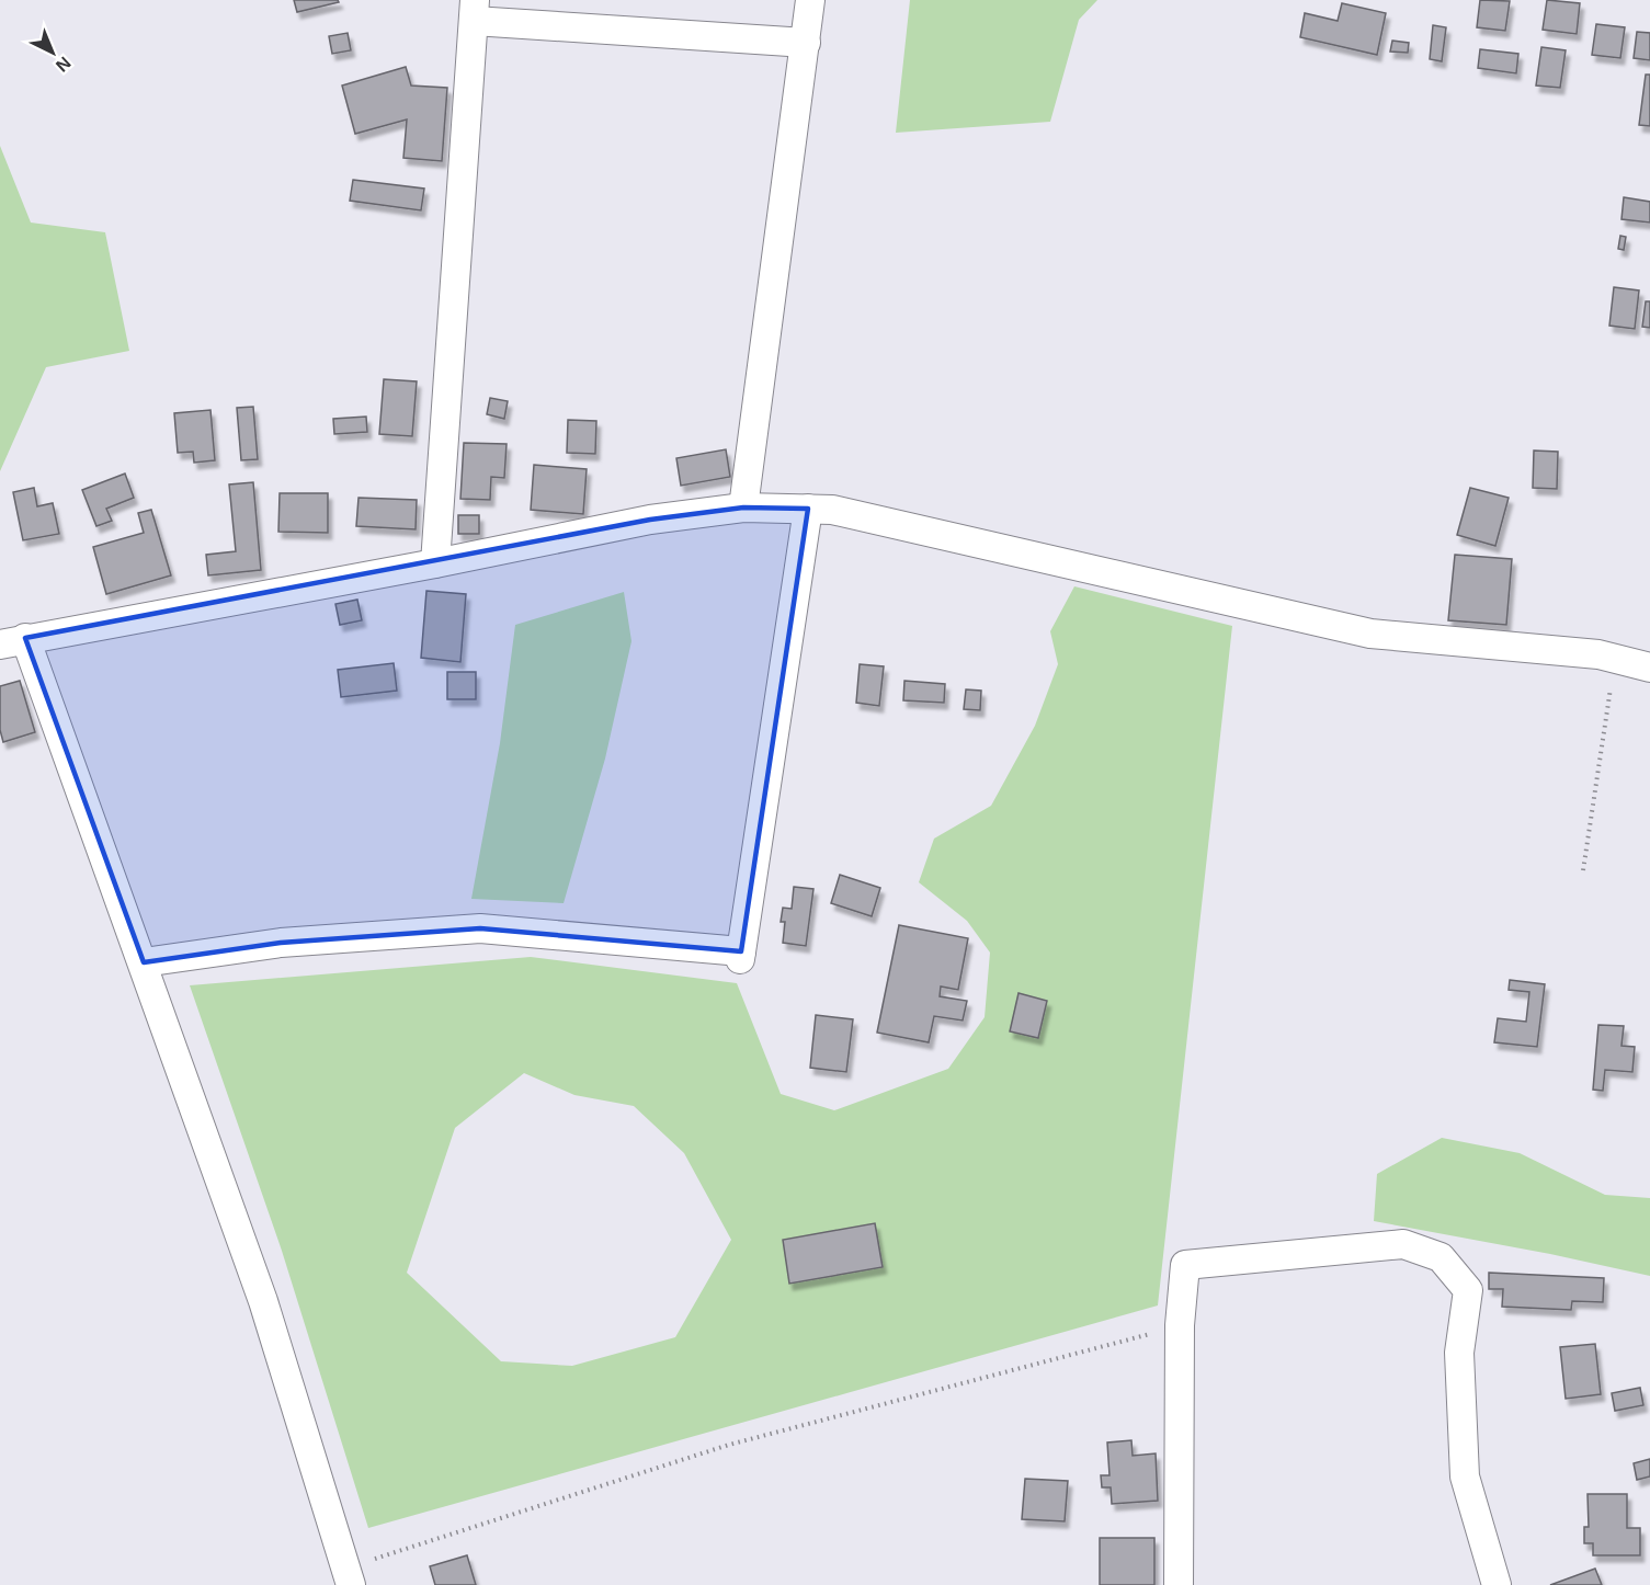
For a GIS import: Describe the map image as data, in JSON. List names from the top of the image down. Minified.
{"north":"bottom right"}
